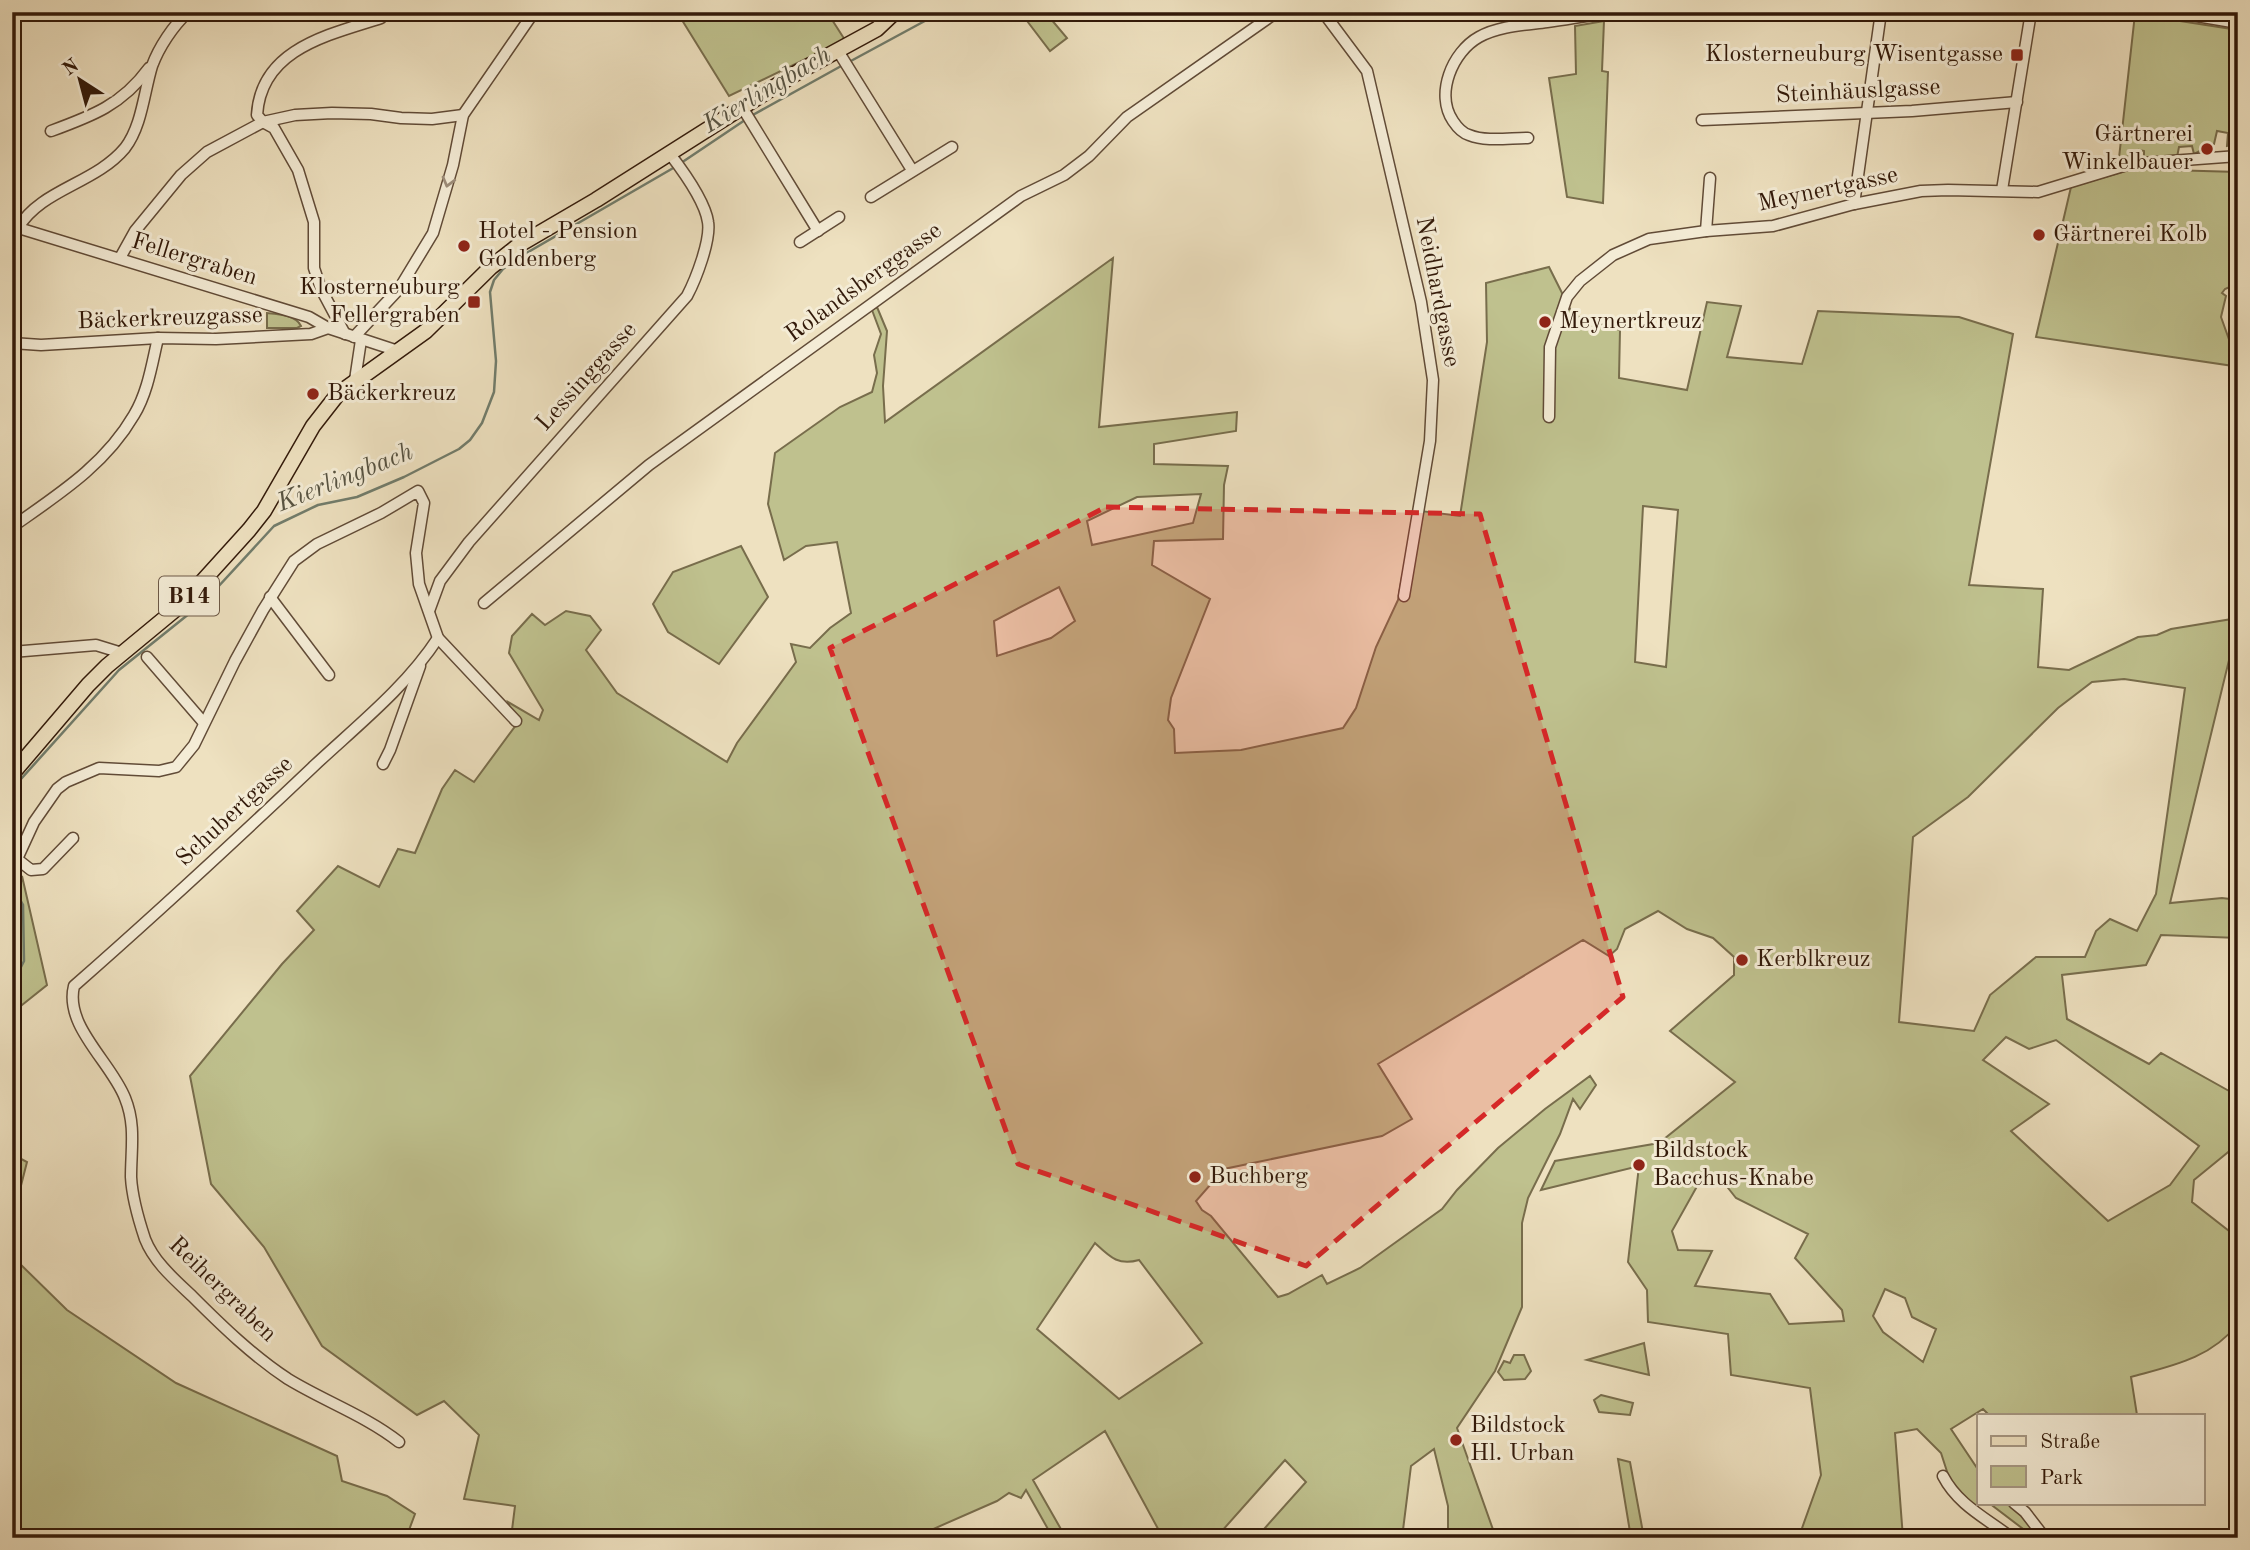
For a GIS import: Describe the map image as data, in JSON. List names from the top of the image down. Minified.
{"streets":{"main road":["B14"],"street":["Steinhäuslgasse","Meynertgasse","Fellergraben","Rolandsberggasse","Neidhardgasse","Bäckerkreuzgasse","Lessinggasse","Schubertgasse","Reihergraben"]},"crossings":[["Fellergraben","Bäckerkreuzgasse"],["Fellergraben","B14"],["Lessinggasse","B14"],["Schubertgasse","Reihergraben"]],"water":["Kierlingbach"],"places":{"transit":["Klosterneuburg Wisentgasse","Klosterneuburg Fellergraben"],"other":["Gärtnerei Winkelbauer","Gärtnerei Kolb","Hotel - Pension Goldenberg","Meynertkreuz","Bäckerkreuz","Kerblkreuz","Bildstock Bacchus-Knabe","Buchberg","Bildstock Hl. Urban"]},"legend":["Straße","Park"],"north":"top left"}
